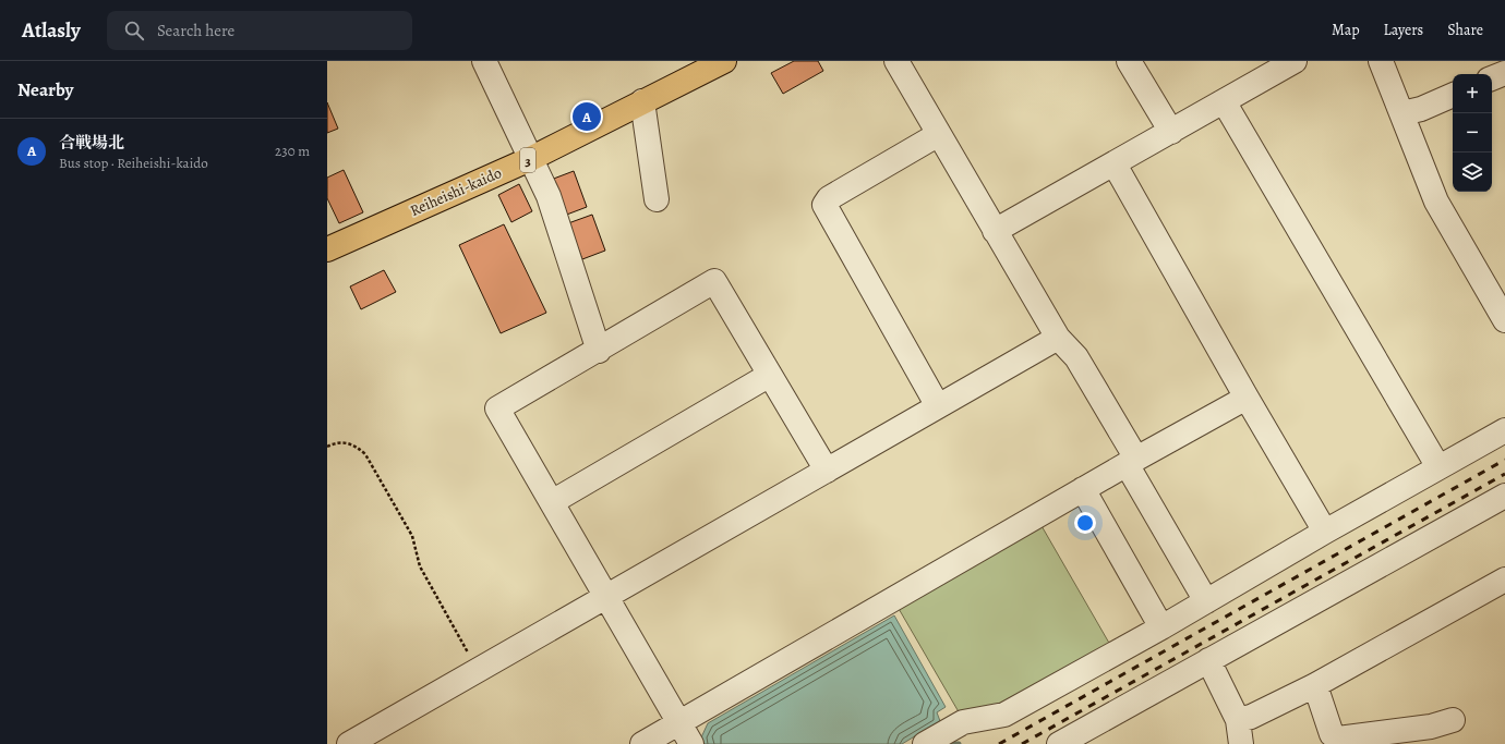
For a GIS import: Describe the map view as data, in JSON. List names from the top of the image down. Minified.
{"streets":{"main road":["3","Reiheishi-kaido"]},"page":{"header":"Atlasly","search":"Search here","nav":["Map","Layers","Share"],"heading":"Nearby","map_buttons":["+","−"],"pins":"A","list":[{"mark":"A","name":"合戦場北","note":"Bus stop · Reiheishi-kaido","value":"230 m"}]}}
